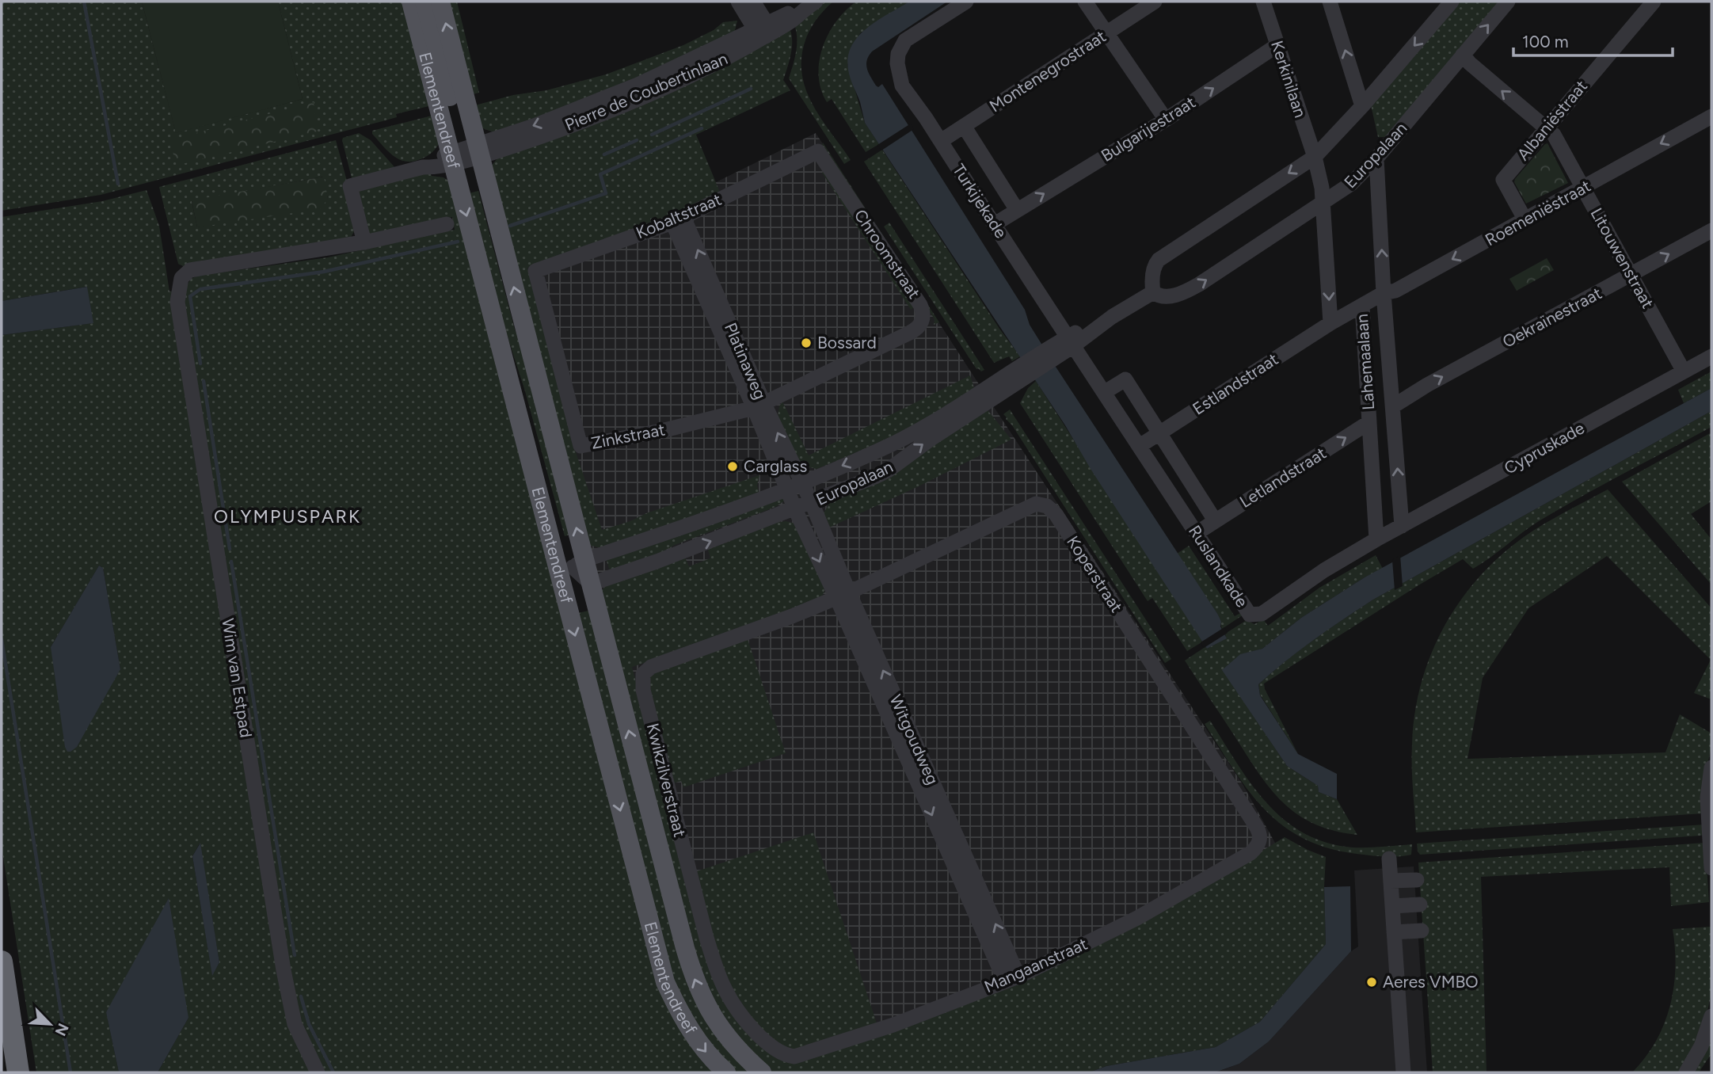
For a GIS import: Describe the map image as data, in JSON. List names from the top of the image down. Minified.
{"streets":{"main road":["Elementendreef"],"street":["Montenegrostraat","Kerkinilaan","Pierre de Coubertinlaan","Albaniëstraat","Bulgarijestraat","Europalaan","Turkijekade","Roemeniëstraat","Kobaltstraat","Chroomstraat","Litouwenstraat","Oekraïnestraat","Platinaweg","Lahemaalaan","Estlandstraat","Zinkstraat","Cypruskade","Letlandstraat","Ruslandkade","Koperstraat","Wim van Estpad","Witgoudweg","Kwikzilverstraat","Mangaanstraat"]},"crossings":[["Montenegrostraat","Turkijekade"],["Kerkinilaan","Bulgarijestraat"],["Kerkinilaan","Europalaan"],["Kerkinilaan","Lahemaalaan"],["Pierre de Coubertinlaan","Elementendreef"],["Pierre de Coubertinlaan","Wim van Estpad"],["Elementendreef","Europalaan"],["Albaniëstraat","Roemeniëstraat"],["Albaniëstraat","Litouwenstraat"],["Bulgarijestraat","Turkijekade"],["Europalaan","Turkijekade"],["Europalaan","Litouwenstraat"],["Europalaan","Platinaweg"],["Europalaan","Lahemaalaan"],["Europalaan","Ruslandkade"],["Europalaan","Witgoudweg"],["Turkijekade","Ruslandkade"],["Roemeniëstraat","Litouwenstraat"],["Roemeniëstraat","Lahemaalaan"],["Kobaltstraat","Chroomstraat"],["Kobaltstraat","Platinaweg"],["Kobaltstraat","Zinkstraat"],["Chroomstraat","Platinaweg"],["Chroomstraat","Zinkstraat"],["Litouwenstraat","Oekraïnestraat"],["Litouwenstraat","Cypruskade"],["Oekraïnestraat","Lahemaalaan"],["Platinaweg","Zinkstraat"],["Platinaweg","Witgoudweg"],["Lahemaalaan","Estlandstraat"],["Lahemaalaan","Cypruskade"],["Lahemaalaan","Letlandstraat"],["Lahemaalaan","Ruslandkade"],["Estlandstraat","Ruslandkade"],["Cypruskade","Ruslandkade"],["Letlandstraat","Ruslandkade"],["Koperstraat","Witgoudweg"],["Koperstraat","Kwikzilverstraat"],["Koperstraat","Mangaanstraat"],["Witgoudweg","Kwikzilverstraat"],["Witgoudweg","Mangaanstraat"],["Kwikzilverstraat","Mangaanstraat"]],"one_way":["Roemeniëstraat","Oekraïnestraat","Letlandstraat"],"districts":["OLYMPUSPARK"],"places":["Bossard","Carglass","Aeres VMBO"],"scale_bar":"100 m","north":"bottom right"}
